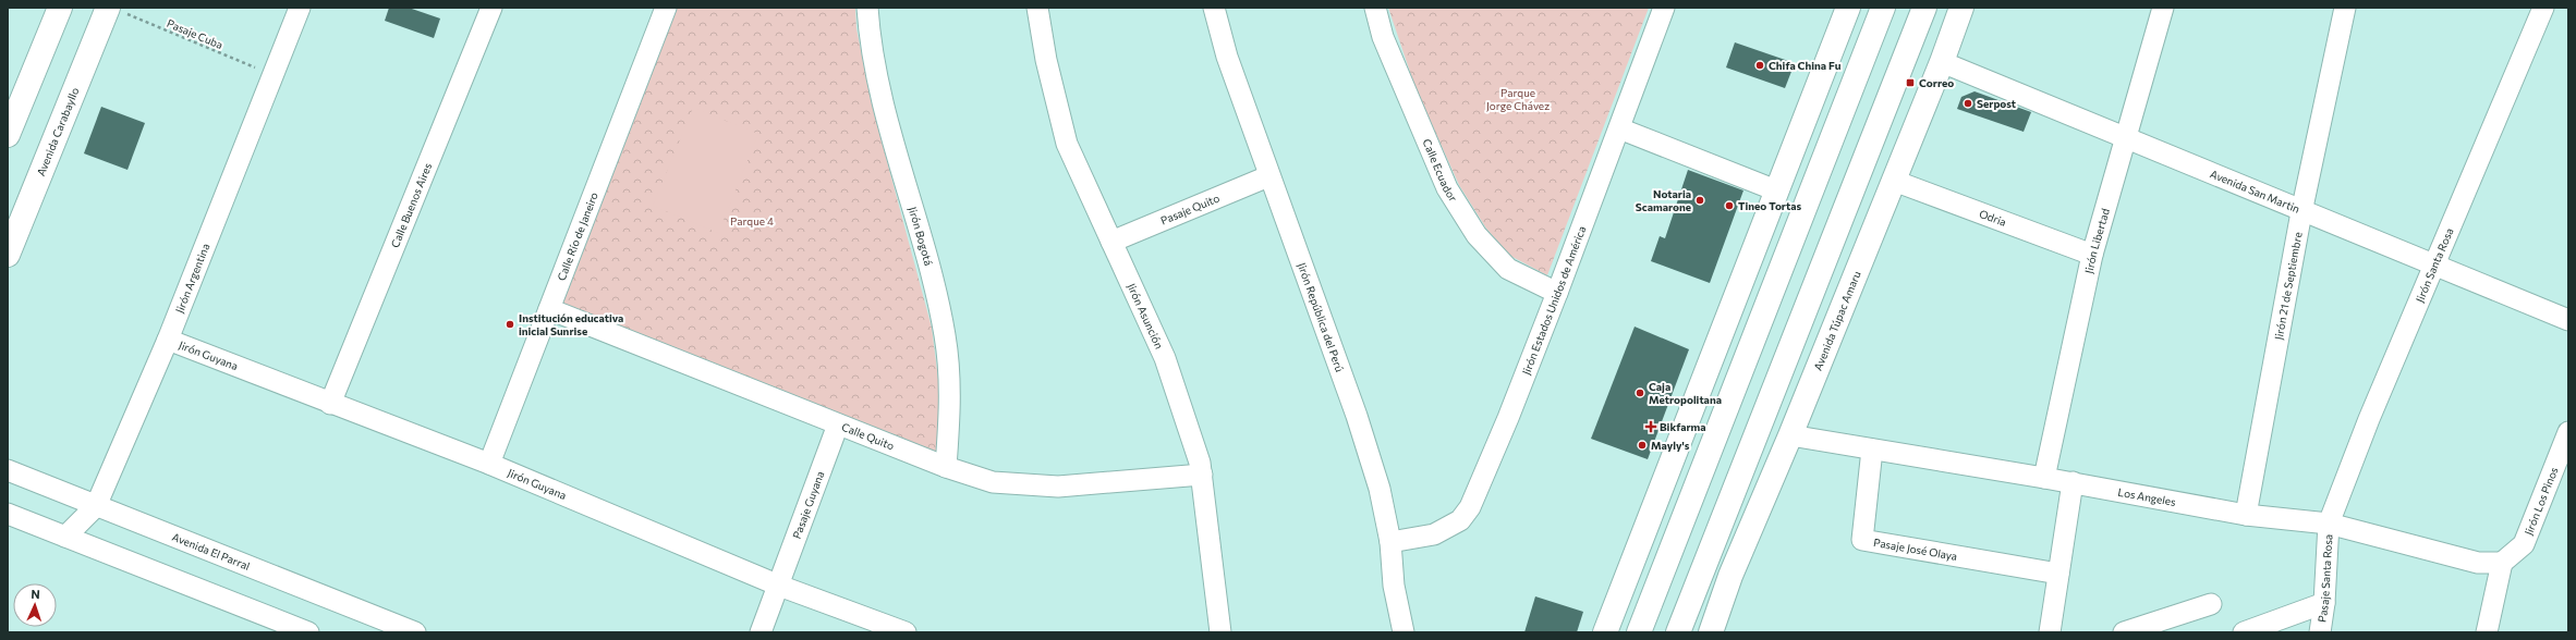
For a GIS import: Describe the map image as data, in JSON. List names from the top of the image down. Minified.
{"streets":{"main road":["Avenida Carabayllo","Avenida Túpac Amaru"],"street":["Calle Ecuador","Avenida San Martin","Calle Buenos Aires","Pasaje Quito","Odria","Calle Río de Janeiro","Jirón Bogotá","Jirón Libertad","Jirón Santa Rosa","Jirón Argentina","Jirón 21 de Septiembre","Jirón Estados Unidos de América","Jirón Asunción","Jirón República del Perú","Jirón Guyana","Calle Quito","Los Angeles","Jirón Los Pinos","Pasaje Guyana","Pasaje José Olaya","Avenida El Parral","Pasaje Santa Rosa"],"path":["Pasaje Cuba"]},"crossings":[["Pasaje Cuba","Avenida Carabayllo"],["Pasaje Cuba","Jirón Argentina"],["Calle Ecuador","Jirón Estados Unidos de América"],["Avenida San Martin","Jirón Libertad"],["Avenida San Martin","Jirón Santa Rosa"],["Avenida San Martin","Jirón 21 de Septiembre"],["Avenida San Martin","Avenida Túpac Amaru"],["Calle Buenos Aires","Jirón Guyana"],["Pasaje Quito","Jirón Asunción"],["Pasaje Quito","Jirón República del Perú"],["Odria","Jirón Libertad"],["Odria","Avenida Túpac Amaru"],["Calle Río de Janeiro","Jirón Guyana"],["Calle Río de Janeiro","Calle Quito"],["Jirón Bogotá","Calle Quito"],["Jirón Libertad","Los Angeles"],["Jirón Santa Rosa","Los Angeles"],["Jirón Santa Rosa","Pasaje Santa Rosa"],["Jirón Argentina","Jirón Guyana"],["Jirón Argentina","Avenida El Parral"],["Jirón 21 de Septiembre","Los Angeles"],["Jirón Estados Unidos de América","Jirón República del Perú"],["Jirón Asunción","Calle Quito"],["Avenida Túpac Amaru","Los Angeles"],["Jirón Guyana","Pasaje Guyana"],["Calle Quito","Pasaje Guyana"],["Los Angeles","Jirón Los Pinos"],["Los Angeles","Pasaje José Olaya"],["Los Angeles","Pasaje Santa Rosa"]],"parks":["Parque Jorge Chávez","Parque 4"],"places":{"other":["Chifa China Fu","Serpost","Notaria Scamarone","Tineo Tortas","Institución educativa inicial Sunrise","Caja Metropolitana","Mayly's"],"transit":["Correo"],"health":["Bikfarma"]},"north":"top"}
